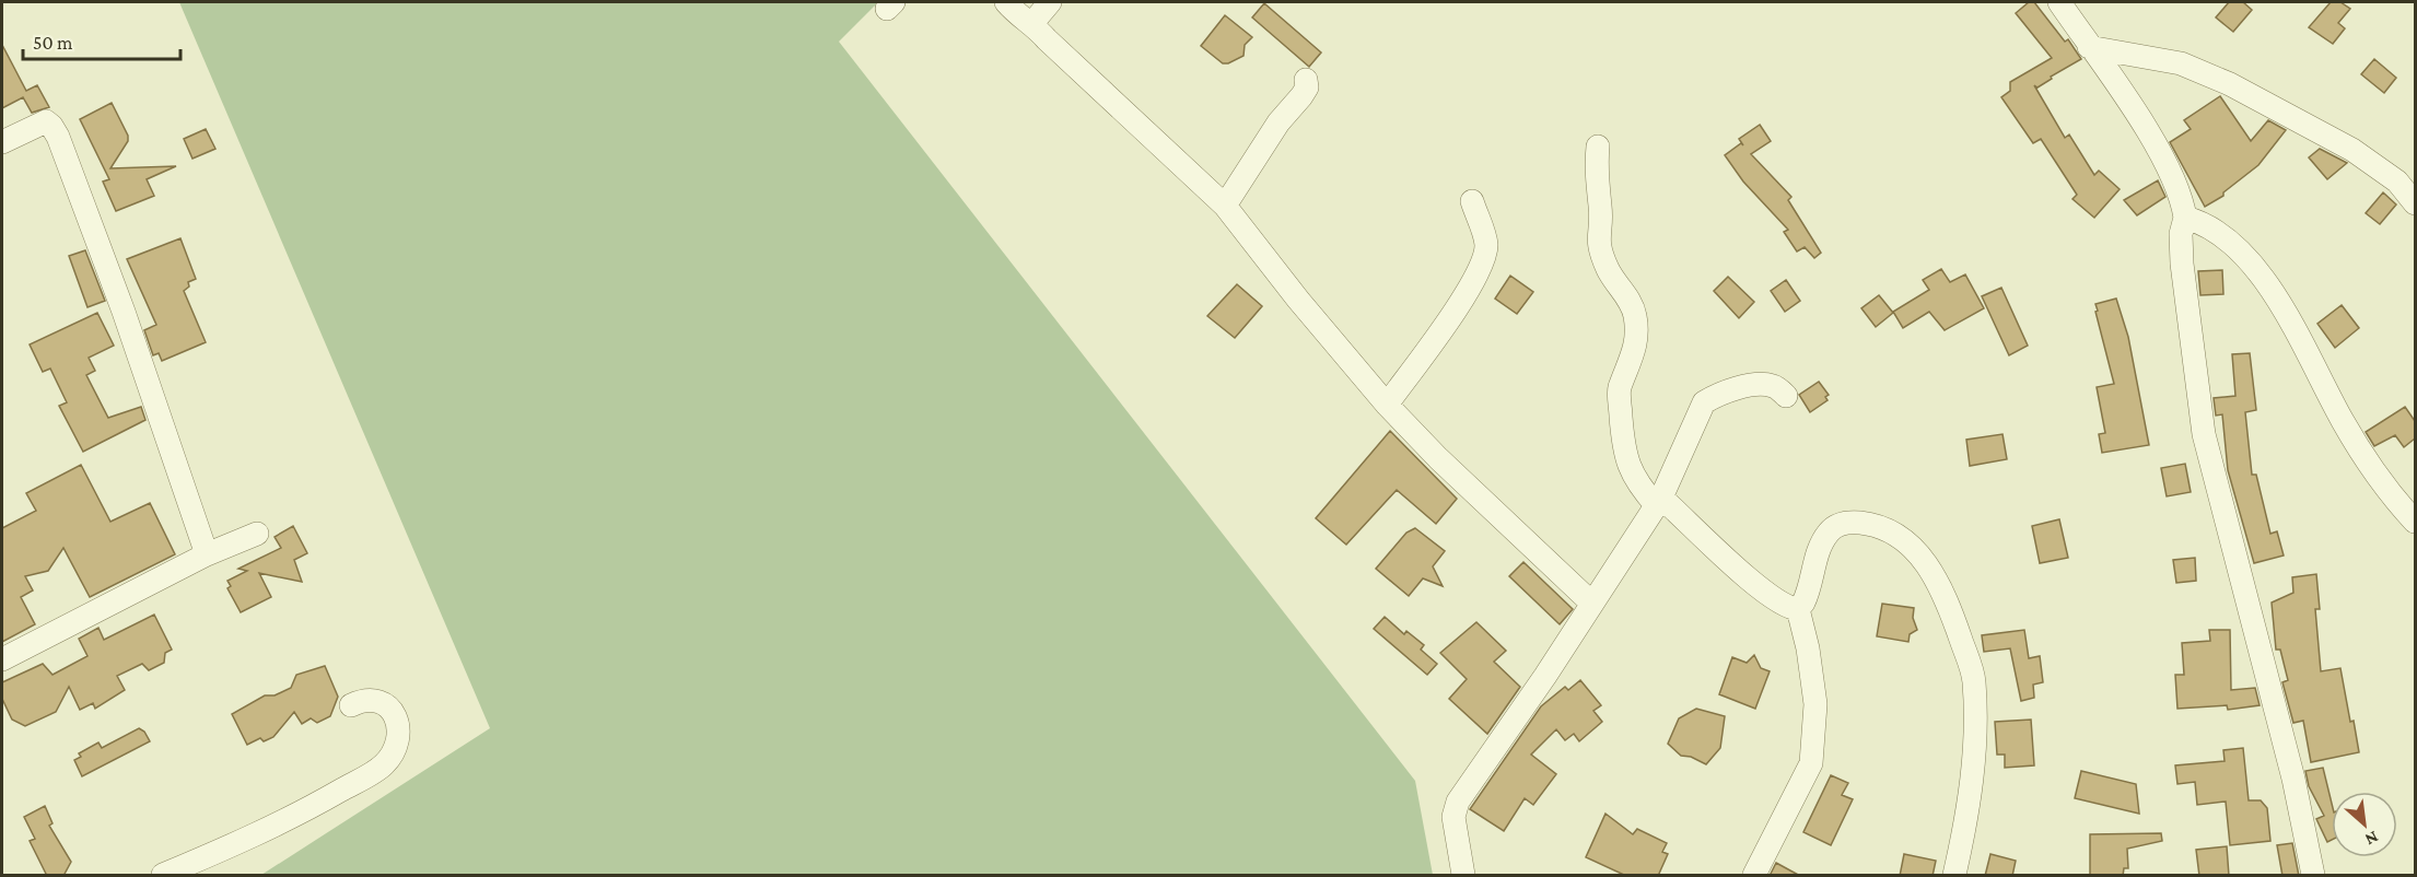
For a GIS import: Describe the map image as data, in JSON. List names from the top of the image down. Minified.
{"scale_bar":"50 m","north":"bottom right"}
